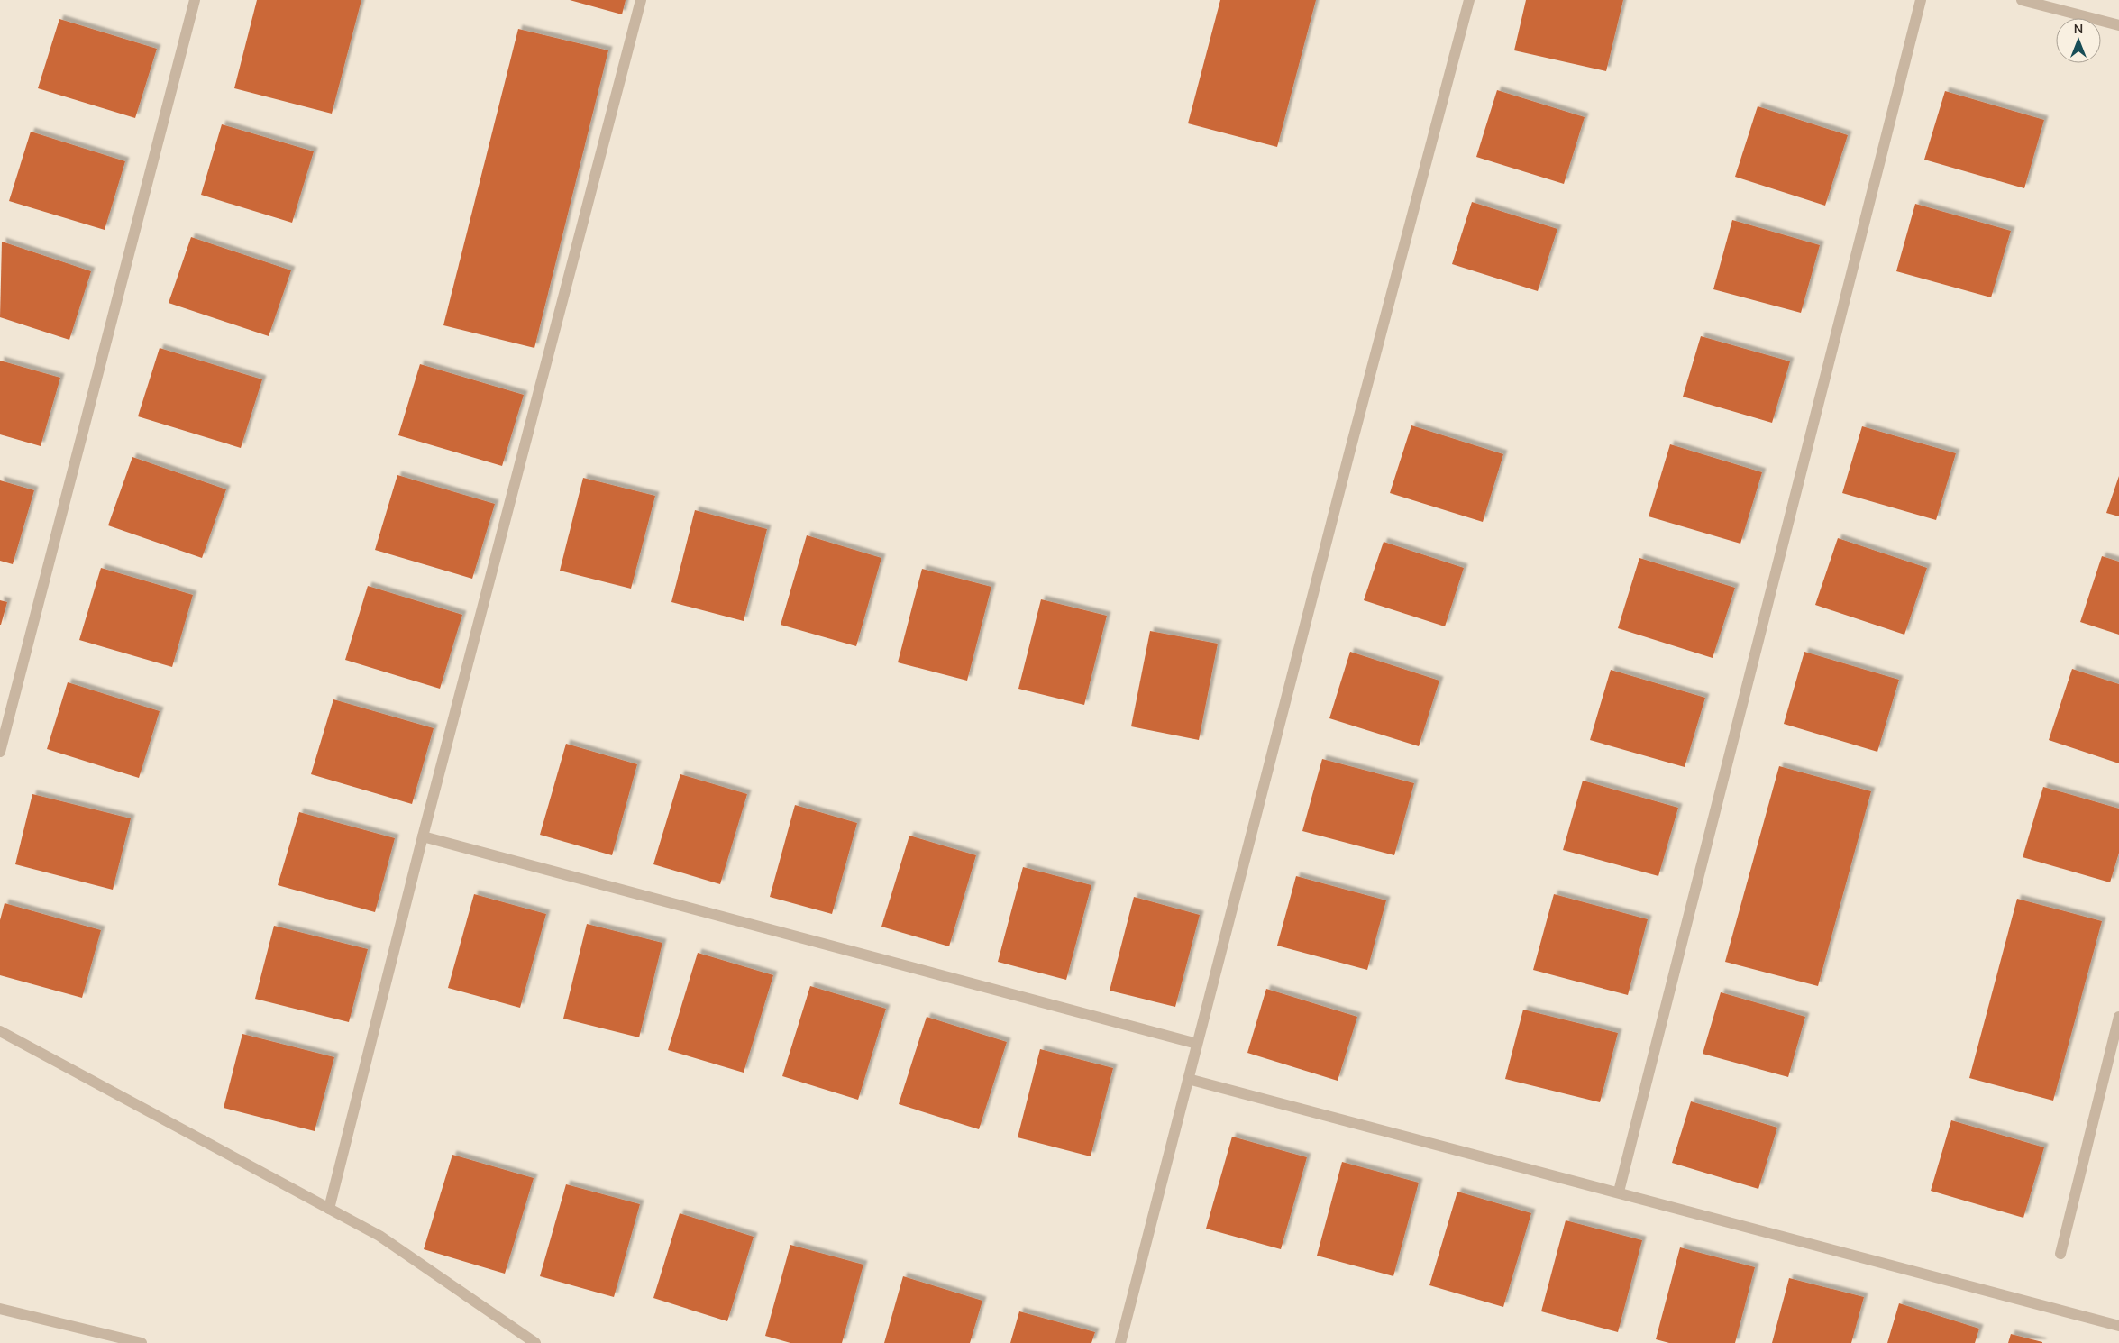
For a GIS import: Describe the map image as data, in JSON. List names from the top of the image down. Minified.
{"north":"top"}
